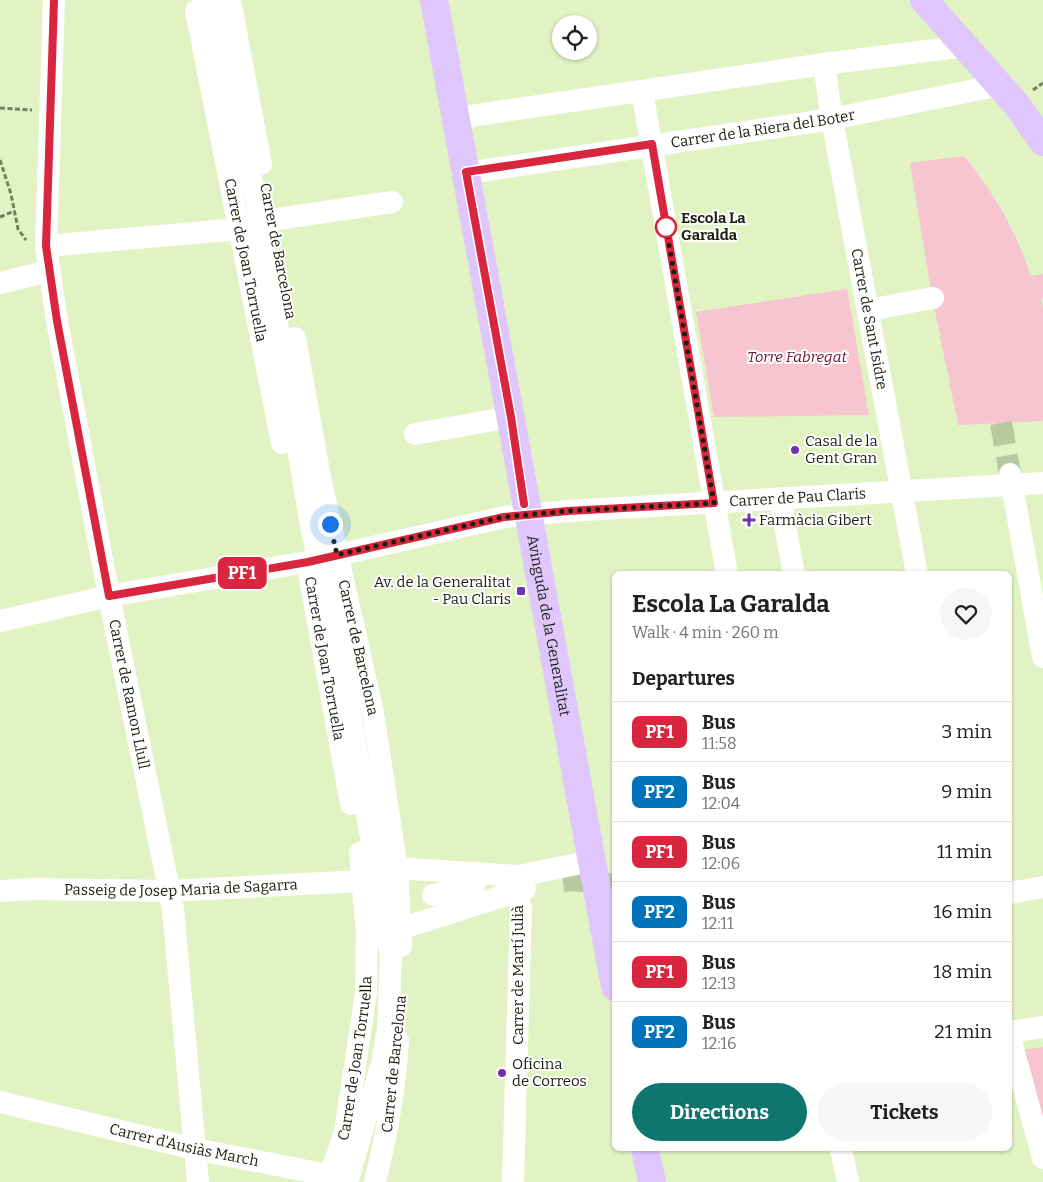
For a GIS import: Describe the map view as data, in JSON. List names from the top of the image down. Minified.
{"streets":{"main road":["Avinguda de la Generalitat"],"street":["Carrer de la Riera del Boter","Carrer de Barcelona","Carrer de Joan Torruella","Carrer de Sant Isidre","Carrer de Pau Claris","Carrer de Ramon Llull","Passeig de Josep Maria de Sagarra","Carrer de Martí Julià","Carrer d'Ausiàs March"]},"crossings":[["Carrer de la Riera del Boter","Carrer de Sant Isidre"],["Carrer de la Riera del Boter","Avinguda de la Generalitat"],["Carrer de Barcelona","Carrer de Joan Torruella"],["Carrer de Barcelona","Carrer de Pau Claris"],["Carrer de Joan Torruella","Carrer de Pau Claris"],["Carrer de Joan Torruella","Passeig de Josep Maria de Sagarra"],["Carrer de Joan Torruella","Carrer d'Ausiàs March"],["Carrer de Sant Isidre","Carrer de Pau Claris"],["Carrer de Pau Claris","Avinguda de la Generalitat"],["Carrer de Pau Claris","Carrer de Ramon Llull"],["Carrer de Ramon Llull","Passeig de Josep Maria de Sagarra"],["Carrer de Ramon Llull","Carrer d'Ausiàs March"]],"parks":["Torre Fabregat"],"places":{"other":["Escola La Garalda","Casal de la Gent Gran","Oficina de Correos"],"health":["Farmàcia Gibert"],"transit":["Av. de la Generalitat - Pau Claris"]},"lines":["bus line PF1"],"page":{"on_map":"PF1","heading":[["Escola La Garalda","Walk · 4 min · 260 m"],"Departures"],"list":[{"mark":"PF1","name":"Bus","note":"11:58","value":"3 min"},{"mark":"PF2","name":"Bus","note":"12:04","value":"9 min"},{"mark":"PF1","name":"Bus","note":"12:06","value":"11 min"},{"mark":"PF2","name":"Bus","note":"12:11","value":"16 min"},{"mark":"PF1","name":"Bus","note":"12:13","value":"18 min"},{"mark":"PF2","name":"Bus","note":"12:16","value":"21 min"}],"buttons":["Directions","Tickets"]}}
